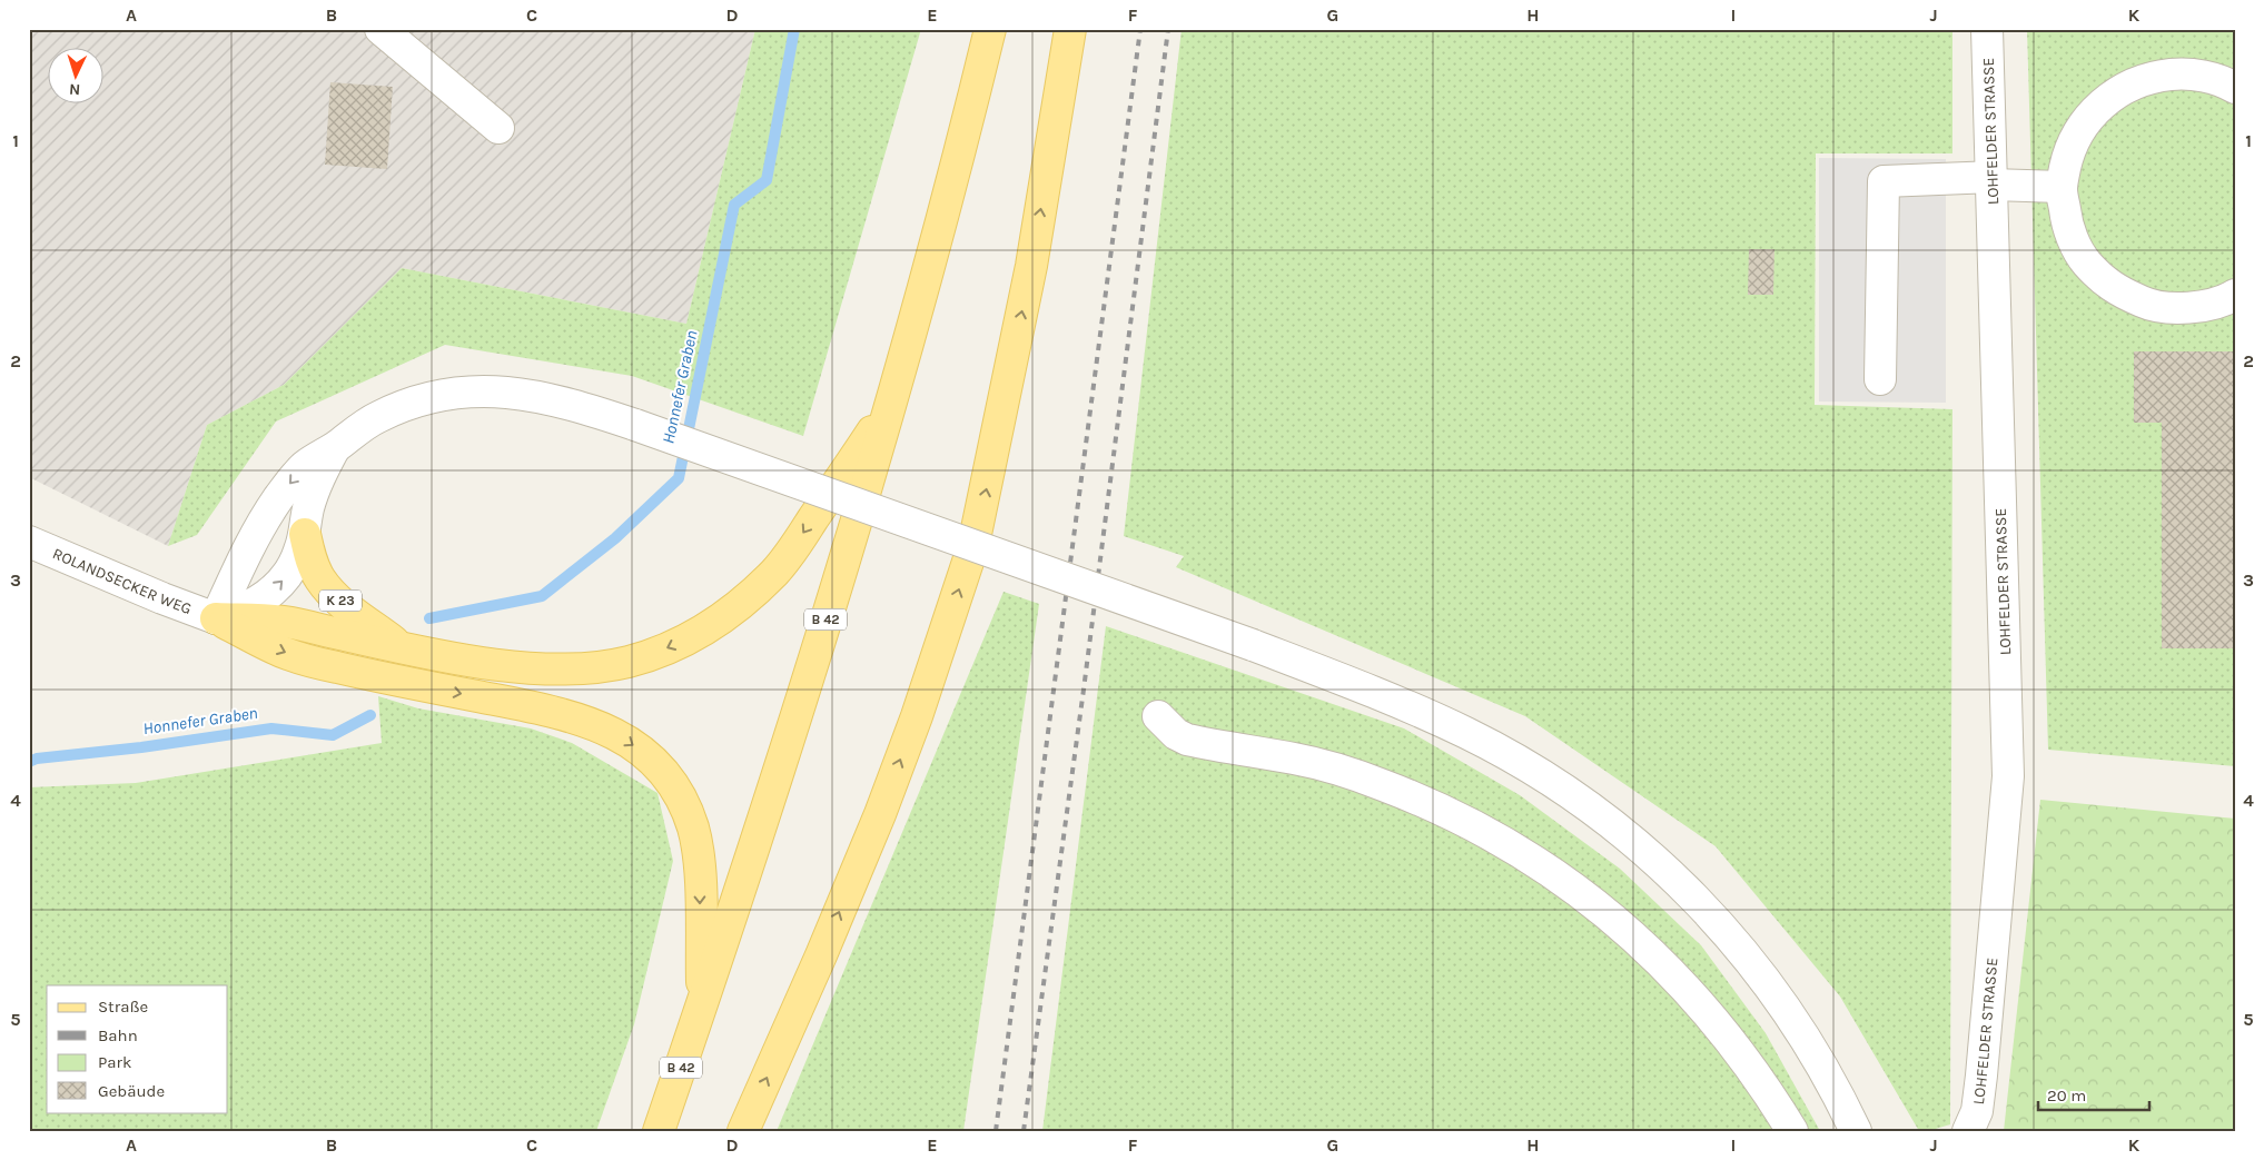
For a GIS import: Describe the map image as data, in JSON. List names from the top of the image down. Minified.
{"streets":{"main road":["K 23","B 42"],"street":["LOHFELDER STRASSE","ROLANDSECKER WEG"]},"crossings":[["ROLANDSECKER WEG","K 23"]],"water":["Honnefer Graben"],"legend":["Straße","Bahn","Park","Gebäude"],"scale_bar":"20 m","north":"bottom","grid":{"columns":["A","B","C","D","E","F","G","H","I","J","K"],"rows":["1","2","3","4","5"]}}
